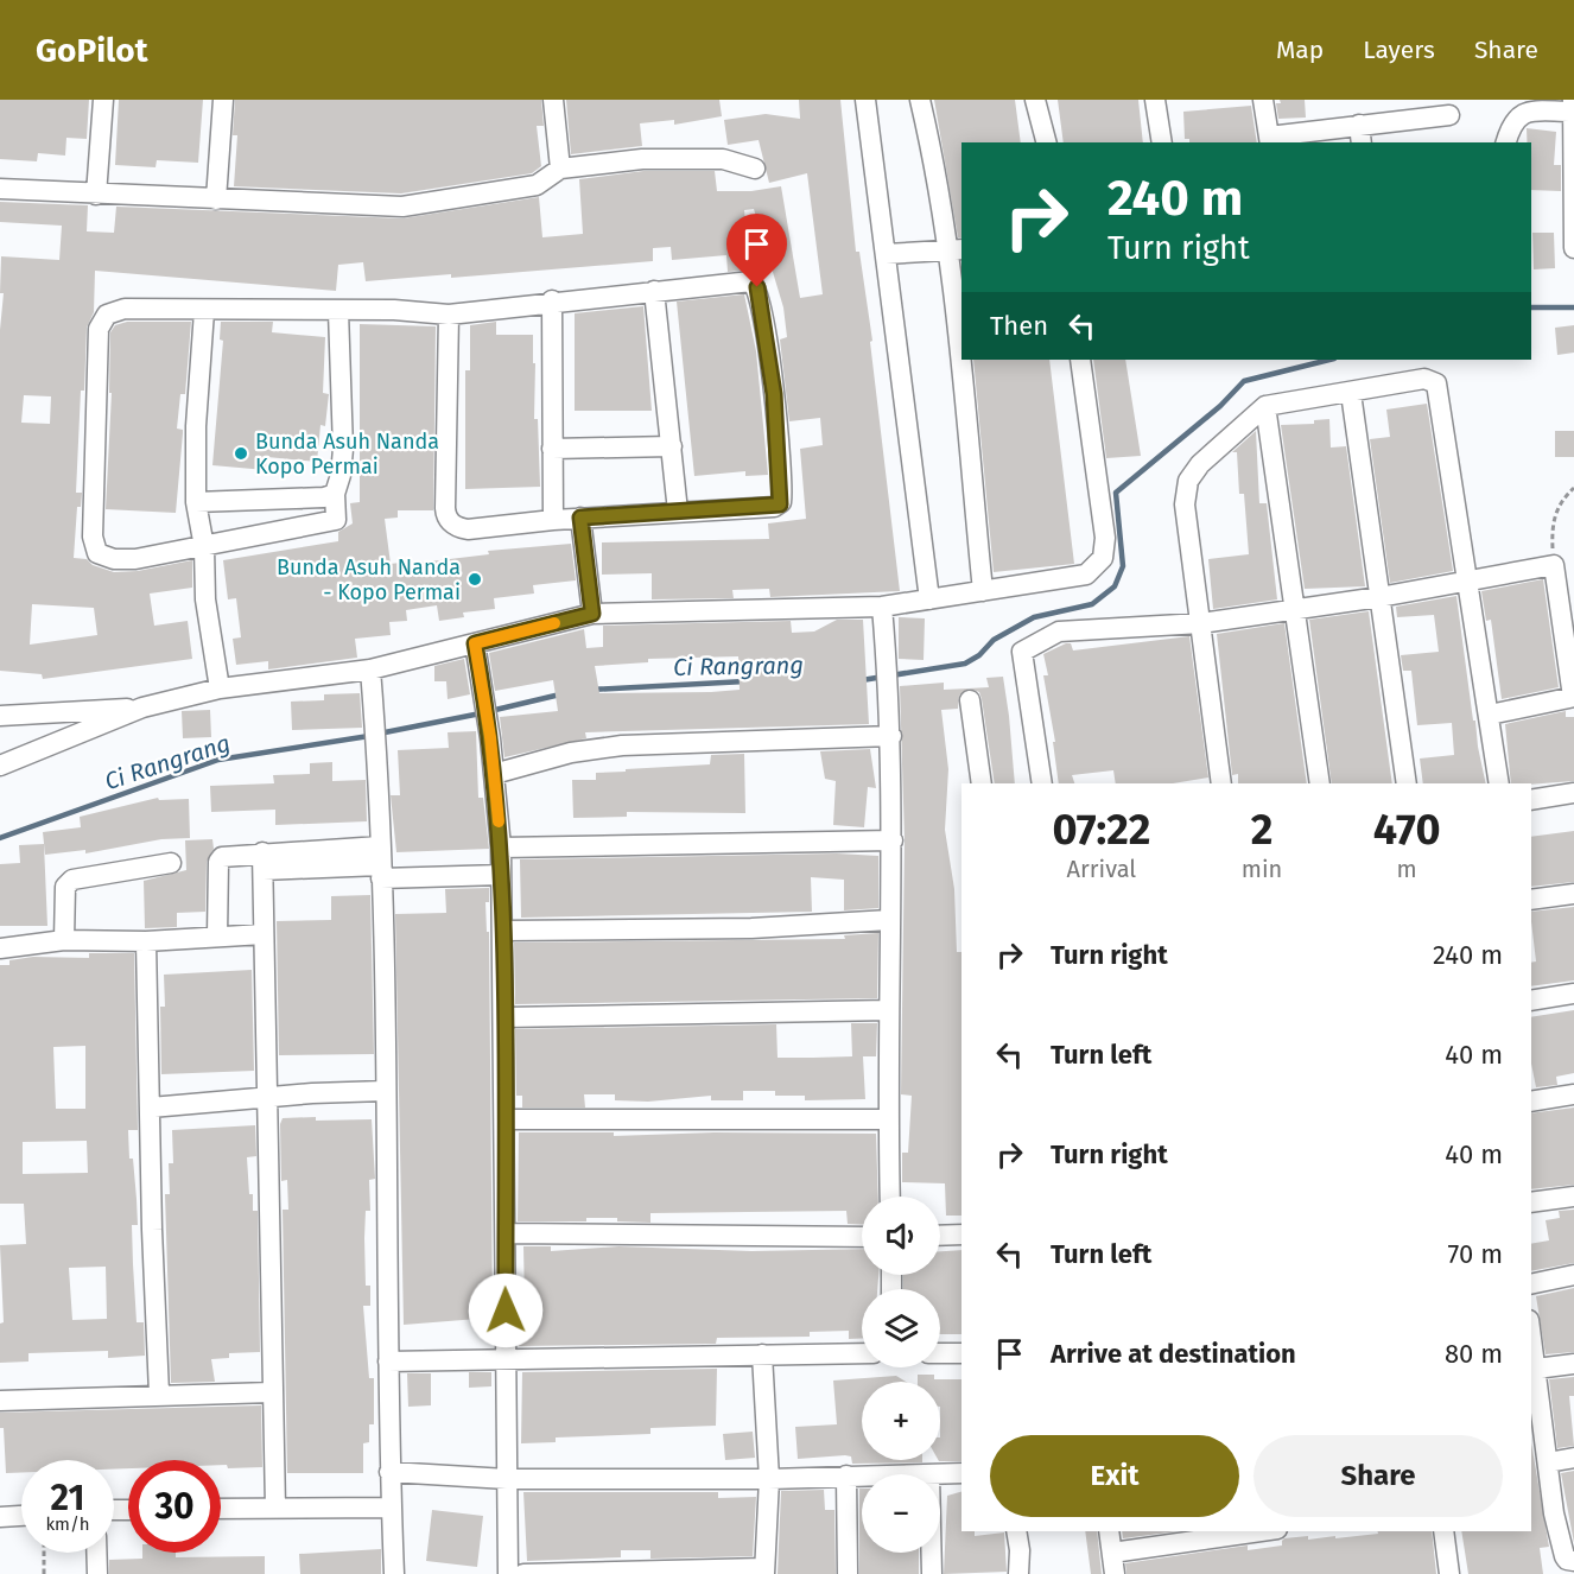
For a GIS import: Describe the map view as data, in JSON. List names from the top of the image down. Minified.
{"water":["Ci Rangrang"],"places":["Bunda Asuh Nanda Kopo Permai","Bunda Asuh Nanda - Kopo Permai"],"page":{"header":"GoPilot","nav":["Map","Layers","Share"],"turn":["240 m","Turn right"],"then":"Then","eta":["07:22","Arrival","2","min","470","m"],"list":[{"name":"Turn right","value":"240 m"},{"name":"Turn left","value":"40 m"},{"name":"Turn right","value":"40 m"},{"name":"Turn left","value":"70 m"},{"name":"Arrive at destination","value":"80 m"}],"map_buttons":["+","−"],"buttons":["Exit","Share"],"speed":"21 km/h","limit":"30"}}
